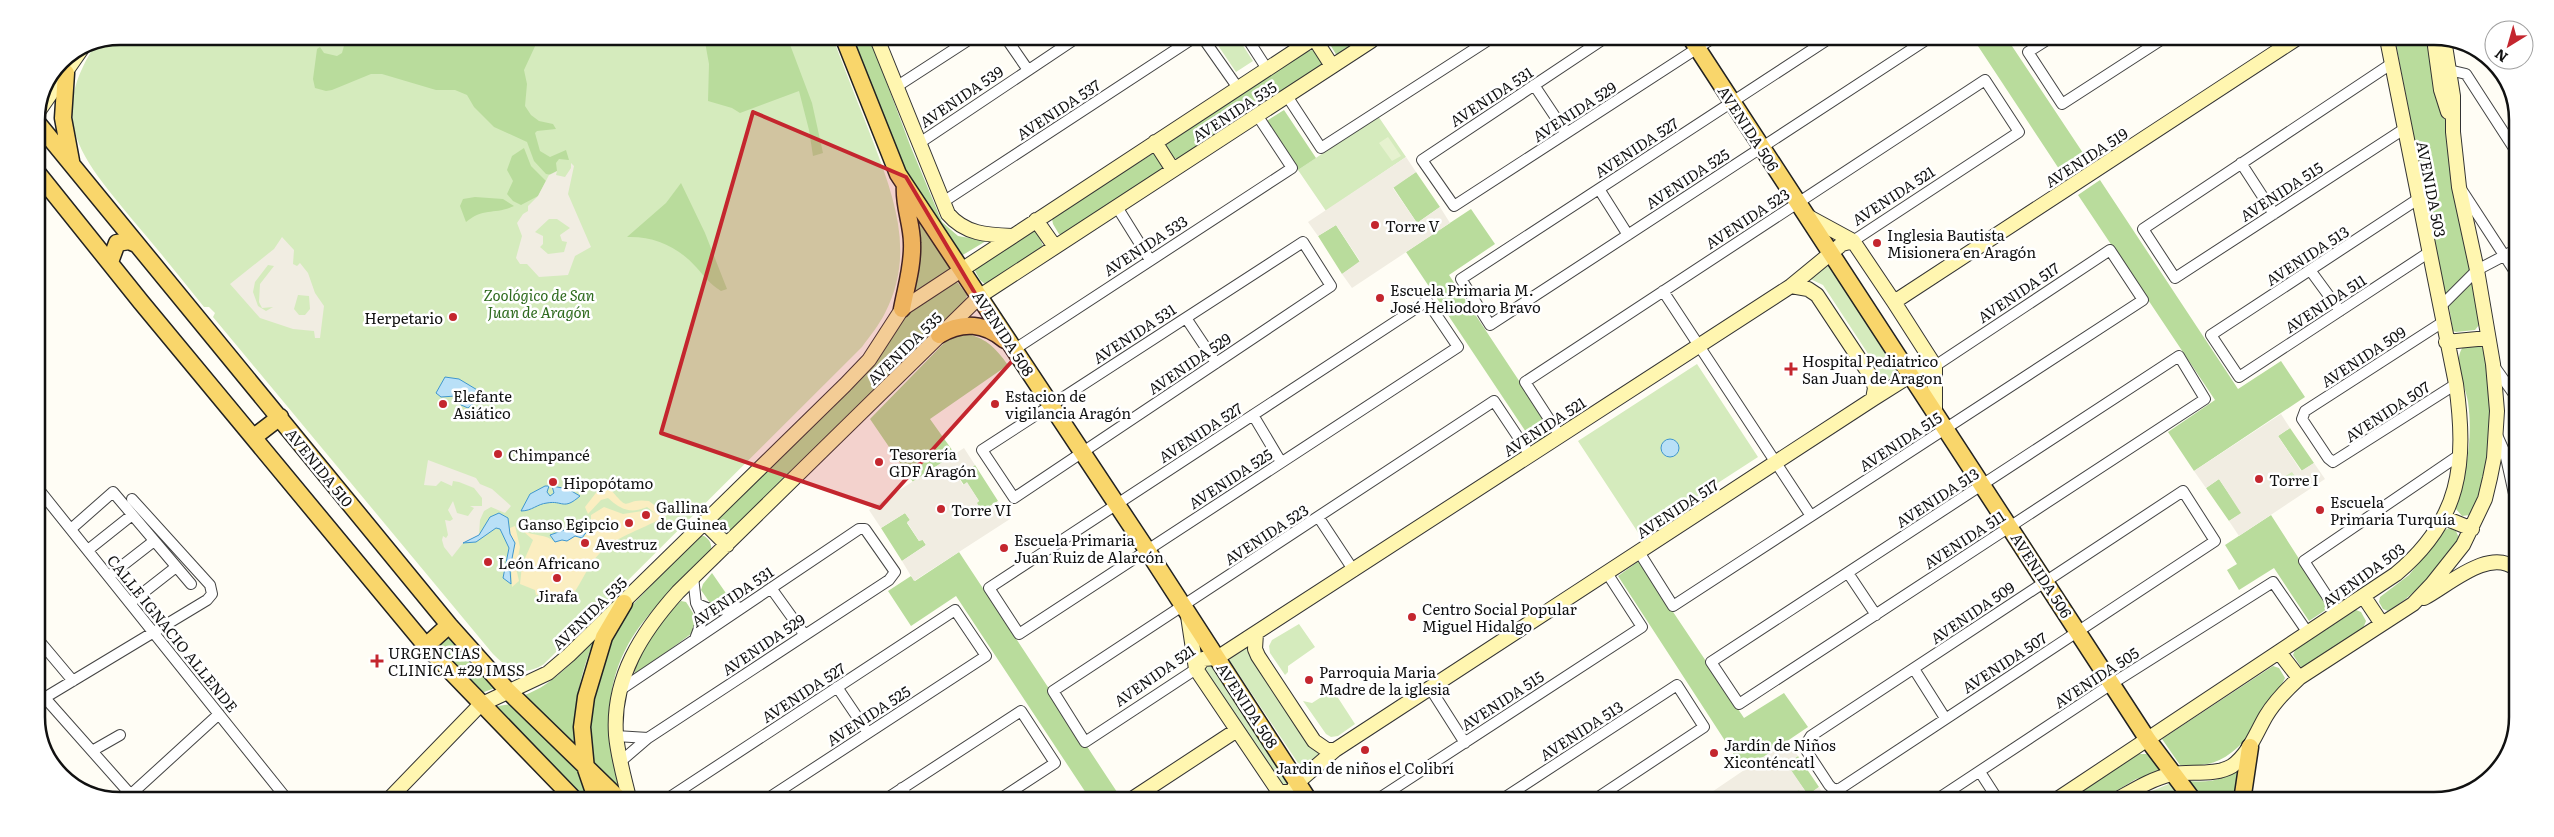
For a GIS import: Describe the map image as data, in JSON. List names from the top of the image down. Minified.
{"streets":{"main road":["AVENIDA 506","AVENIDA 508","AVENIDA 510"],"street":["AVENIDA 539","AVENIDA 531","AVENIDA 537","AVENIDA 535","AVENIDA 529","AVENIDA 527","AVENIDA 519","AVENIDA 525","AVENIDA 503","AVENIDA 515","AVENIDA 521","AVENIDA 523","AVENIDA 533","AVENIDA 513","AVENIDA 517","AVENIDA 511","AVENIDA 509","AVENIDA 507","CALLE IGNACIO ALLENDE","AVENIDA 505"]},"crossings":[["AVENIDA 531","AVENIDA 535"],["AVENIDA 531","AVENIDA 529"],["AVENIDA 531","AVENIDA 508"],["AVENIDA 535","AVENIDA 529"],["AVENIDA 535","AVENIDA 533"],["AVENIDA 535","AVENIDA 508"],["AVENIDA 535","AVENIDA 510"],["AVENIDA 529","AVENIDA 508"],["AVENIDA 506","AVENIDA 527"],["AVENIDA 506","AVENIDA 519"],["AVENIDA 506","AVENIDA 525"],["AVENIDA 506","AVENIDA 503"],["AVENIDA 506","AVENIDA 515"],["AVENIDA 506","AVENIDA 521"],["AVENIDA 506","AVENIDA 523"],["AVENIDA 506","AVENIDA 513"],["AVENIDA 506","AVENIDA 517"],["AVENIDA 506","AVENIDA 511"],["AVENIDA 506","AVENIDA 509"],["AVENIDA 506","AVENIDA 507"],["AVENIDA 506","AVENIDA 505"],["AVENIDA 527","AVENIDA 525"],["AVENIDA 527","AVENIDA 508"],["AVENIDA 525","AVENIDA 508"],["AVENIDA 503","AVENIDA 515"],["AVENIDA 503","AVENIDA 513"],["AVENIDA 503","AVENIDA 511"],["AVENIDA 503","AVENIDA 509"],["AVENIDA 503","AVENIDA 507"],["AVENIDA 503","AVENIDA 505"],["AVENIDA 515","AVENIDA 517"],["AVENIDA 521","AVENIDA 523"],["AVENIDA 521","AVENIDA 508"],["AVENIDA 523","AVENIDA 508"],["AVENIDA 533","AVENIDA 508"],["AVENIDA 513","AVENIDA 511"],["AVENIDA 517","AVENIDA 508"],["AVENIDA 509","AVENIDA 507"]],"parks":["Zoológico de San Juan de Aragón"],"places":{"other":["Torre V","Inglesia Bautista Misionera en Aragón","Escuela Primaria M. José Heliodoro Bravo","Herpetario","Elefante Asiático","Estacion de vigilancia Aragón","Chimpancé","Tesorería GDF Aragón","Torre I","Hipopótamo","Torre VI","Escuela Primaria Turquía","Gallina de Guinea","Ganso Egipcio","Avestruz","Escuela Primaria Juan Ruiz de Alarcón","León Africano","Jirafa","Centro Social Popular Miguel Hidalgo","Parroquia Maria Madre de la iglesia","Jardin de niños el Colibrí","Jardín de Niños Xiconténcatl"],"health":["Hospital Pediatrico San Juan de Aragon","URGENCIAS CLINICA #29 IMSS"]},"north":"bottom left"}
